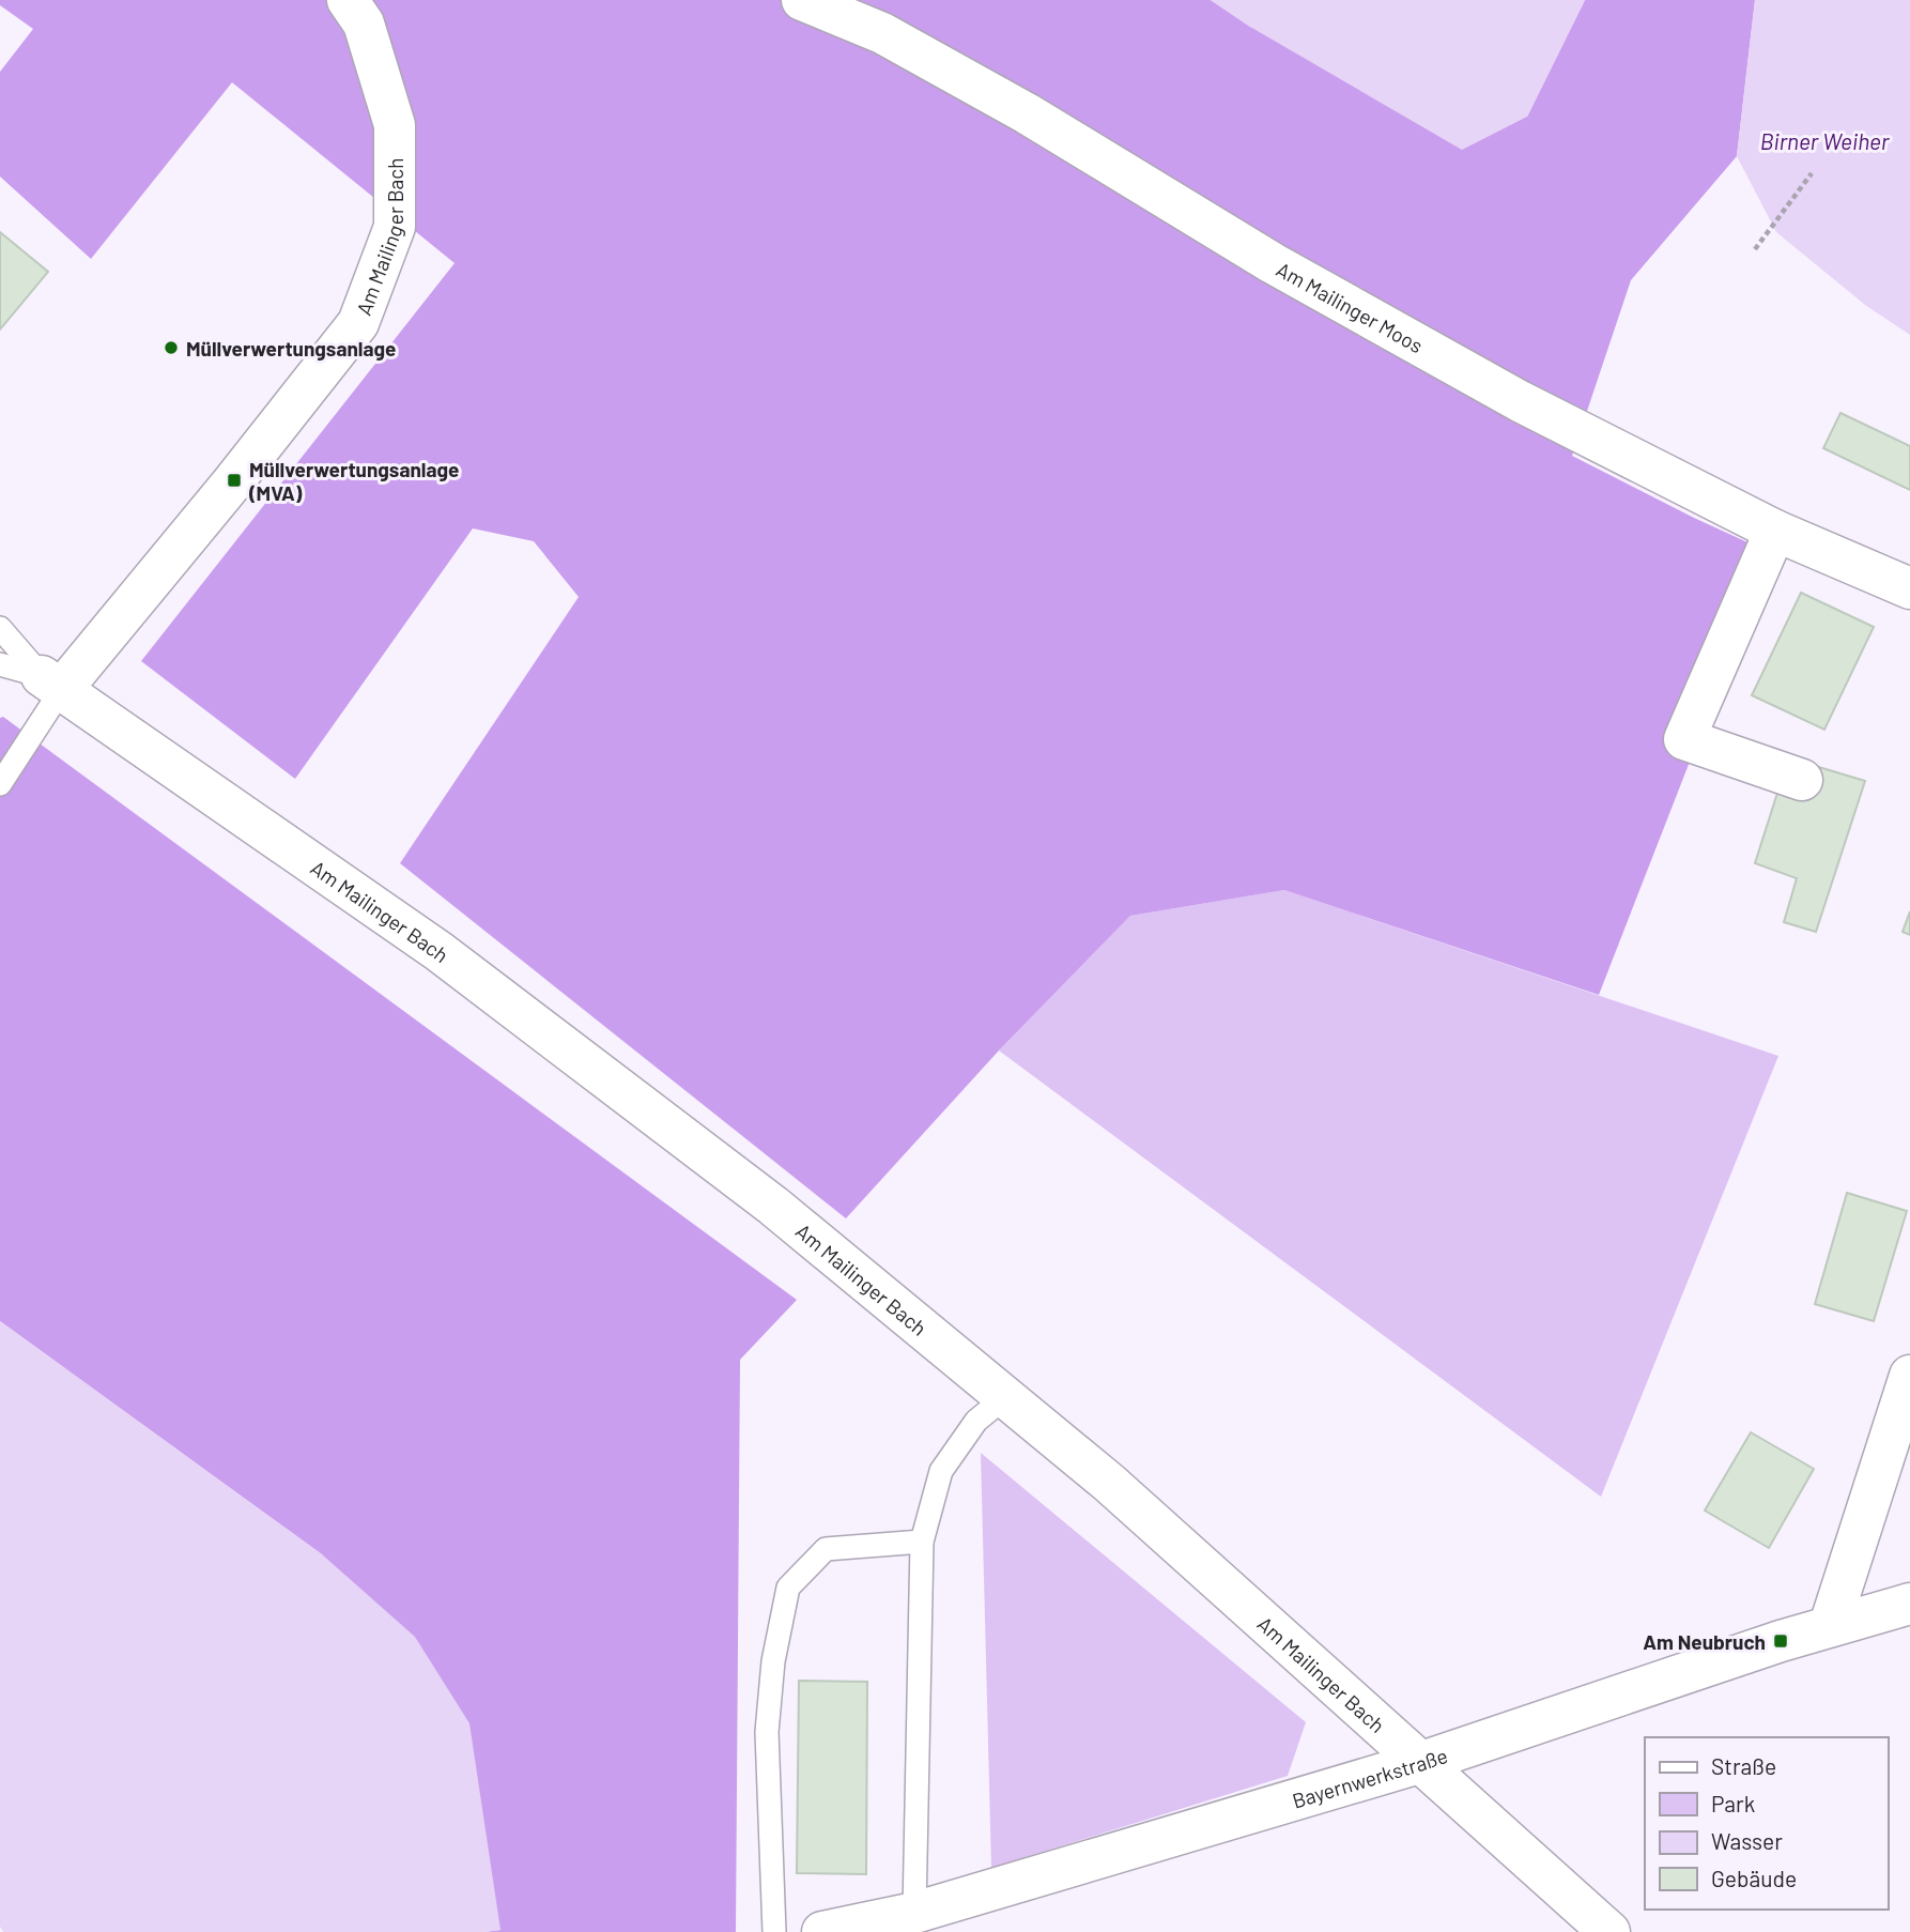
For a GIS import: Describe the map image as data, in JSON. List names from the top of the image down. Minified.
{"streets":{"street":["Am Mailinger Bach","Am Mailinger Moos","Bayernwerkstraße"]},"crossings":[["Am Mailinger Bach","Bayernwerkstraße"]],"water":["Birner Weiher"],"places":{"other":["Müllverwertungsanlage"],"transit":["Müllverwertungsanlage (MVA)","Am Neubruch"]},"legend":["Straße","Park","Wasser","Gebäude"]}
